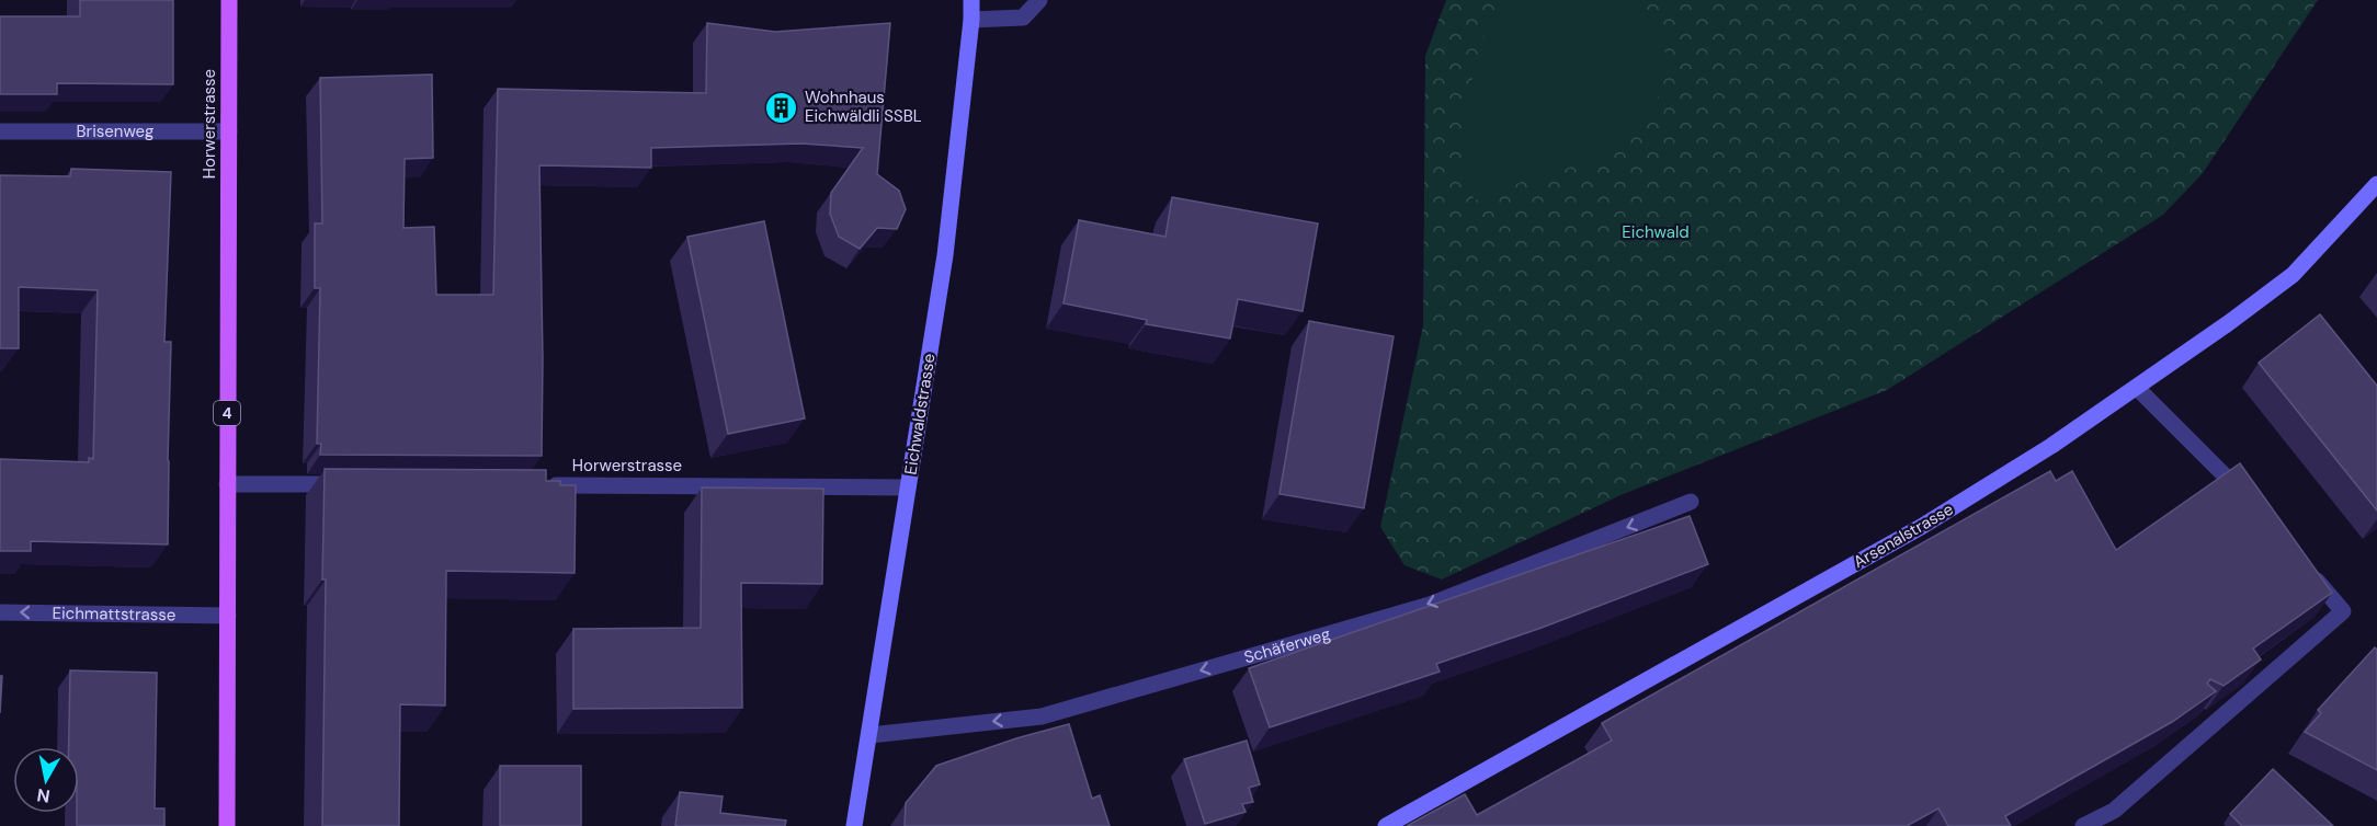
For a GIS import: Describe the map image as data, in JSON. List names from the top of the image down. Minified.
{"streets":{"main road":["Horwerstrasse","4"],"street":["Brisenweg","Eichwaldstrasse","Arsenalstrasse","Eichmattstrasse","Schäferweg"]},"crossings":[["Horwerstrasse","Brisenweg"],["Horwerstrasse","Eichwaldstrasse"],["Horwerstrasse","Eichmattstrasse"],["Eichwaldstrasse","Schäferweg"]],"one_way":["Eichmattstrasse","Schäferweg"],"parks":["Eichwald"],"places":{"building":["Wohnhaus Eichwäldli SSBL"]},"north":"bottom"}
